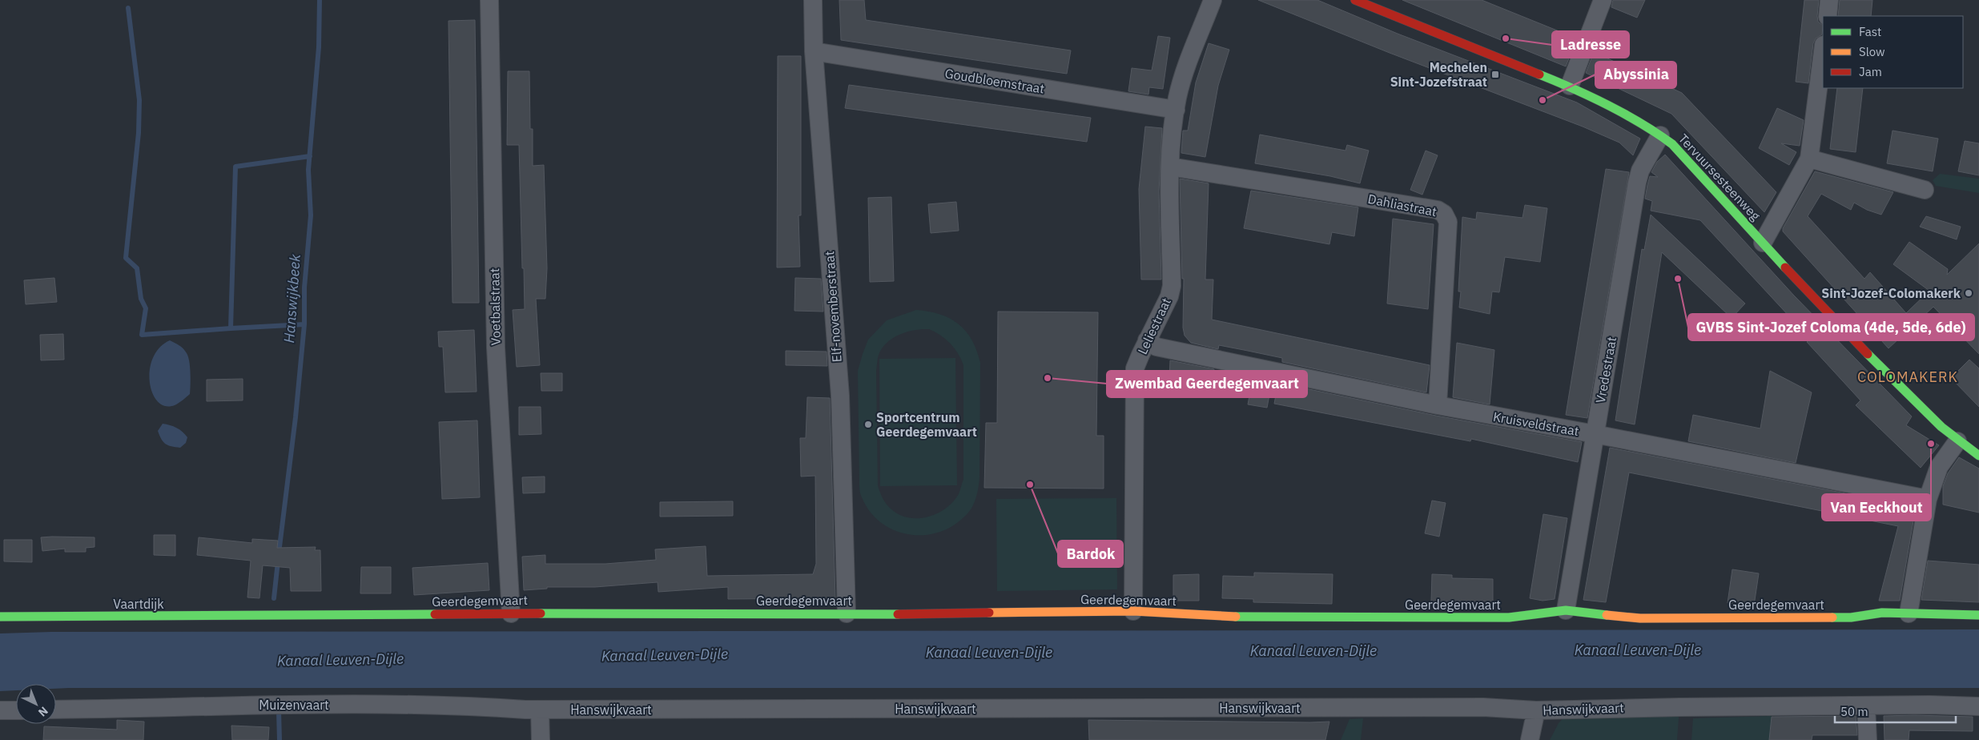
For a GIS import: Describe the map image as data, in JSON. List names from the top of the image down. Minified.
{"streets":{"street":["Goudbloemstraat","Tervuursesteenweg","Dahliastraat","Voetbalstraat","Elf-novemberstraat","Leliestraat","Vredestraat","Kruisveldstraat","Geerdegemvaart","Vaartdijk","Muizenvaart","Hanswijkvaart"]},"crossings":[["Goudbloemstraat","Elf-novemberstraat"],["Goudbloemstraat","Leliestraat"],["Tervuursesteenweg","Vredestraat"],["Dahliastraat","Leliestraat"],["Dahliastraat","Kruisveldstraat"],["Voetbalstraat","Geerdegemvaart"],["Elf-novemberstraat","Geerdegemvaart"],["Leliestraat","Kruisveldstraat"],["Leliestraat","Geerdegemvaart"],["Vredestraat","Kruisveldstraat"],["Vredestraat","Geerdegemvaart"],["Geerdegemvaart","Vaartdijk"],["Muizenvaart","Hanswijkvaart"]],"districts":["COLOMAKERK"],"water":["Hanswijkbeek","Kanaal Leuven-Dijle"],"places":{"other":["Ladresse","Abyssinia","GVBS Sint-Jozef Coloma (4de, 5de, 6de)","Sint-Jozef-Colomakerk","Zwembad Geerdegemvaart","Sportcentrum Geerdegemvaart","Van Eeckhout","Bardok"],"transit":["Mechelen Sint-Jozefstraat"]},"legend":["Fast","Slow","Jam"],"scale_bar":"50 m","north":"bottom right"}
